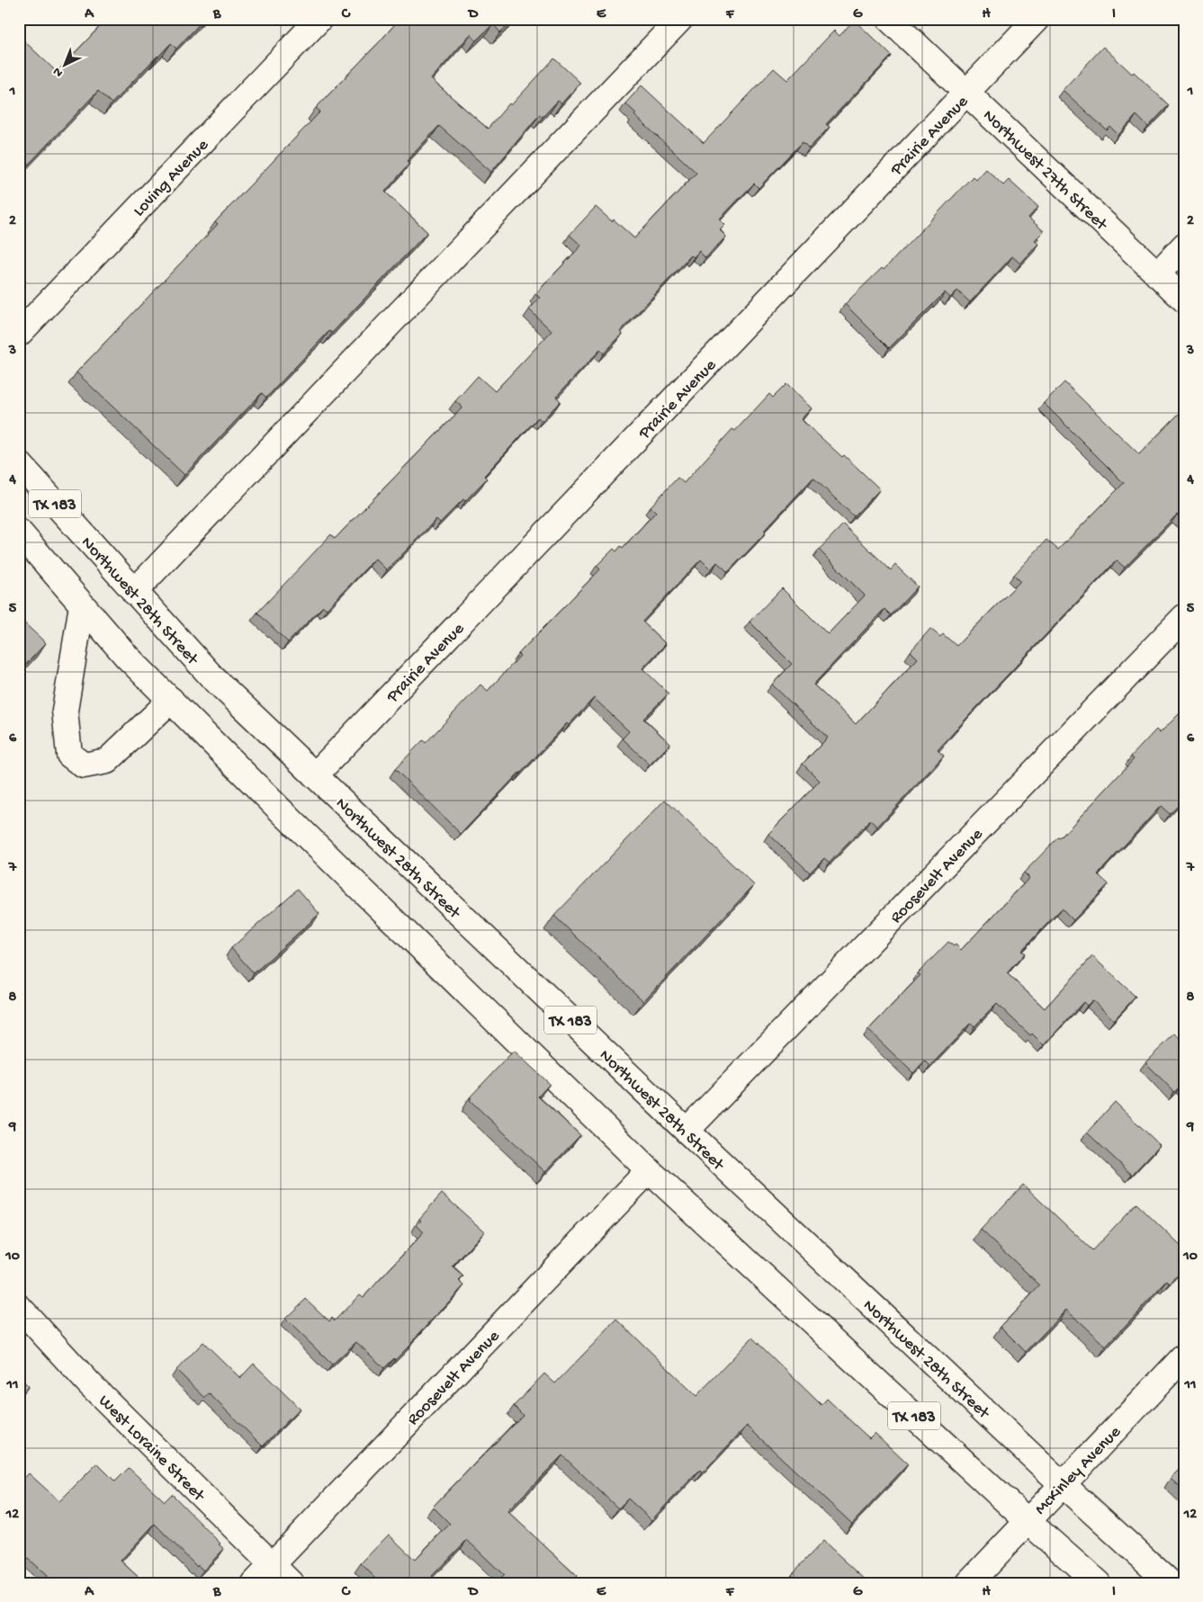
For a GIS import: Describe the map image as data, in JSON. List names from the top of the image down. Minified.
{"streets":{"street":["Prairie Avenue","Northwest 27th Street","Loving Avenue","TX 183","Northwest 28th Street","Roosevelt Avenue","West Loraine Street","McKinley Avenue"]},"crossings":[["Prairie Avenue","Northwest 27th Street"],["Prairie Avenue","Northwest 28th Street"],["TX 183","Roosevelt Avenue"],["TX 183","McKinley Avenue"],["Northwest 28th Street","Roosevelt Avenue"],["Northwest 28th Street","McKinley Avenue"],["Roosevelt Avenue","West Loraine Street"]],"north":"bottom left","grid":{"columns":["A","B","C","D","E","F","G","H","I"],"rows":["1","2","3","4","5","6","7","8","9","10","11","12"]}}
